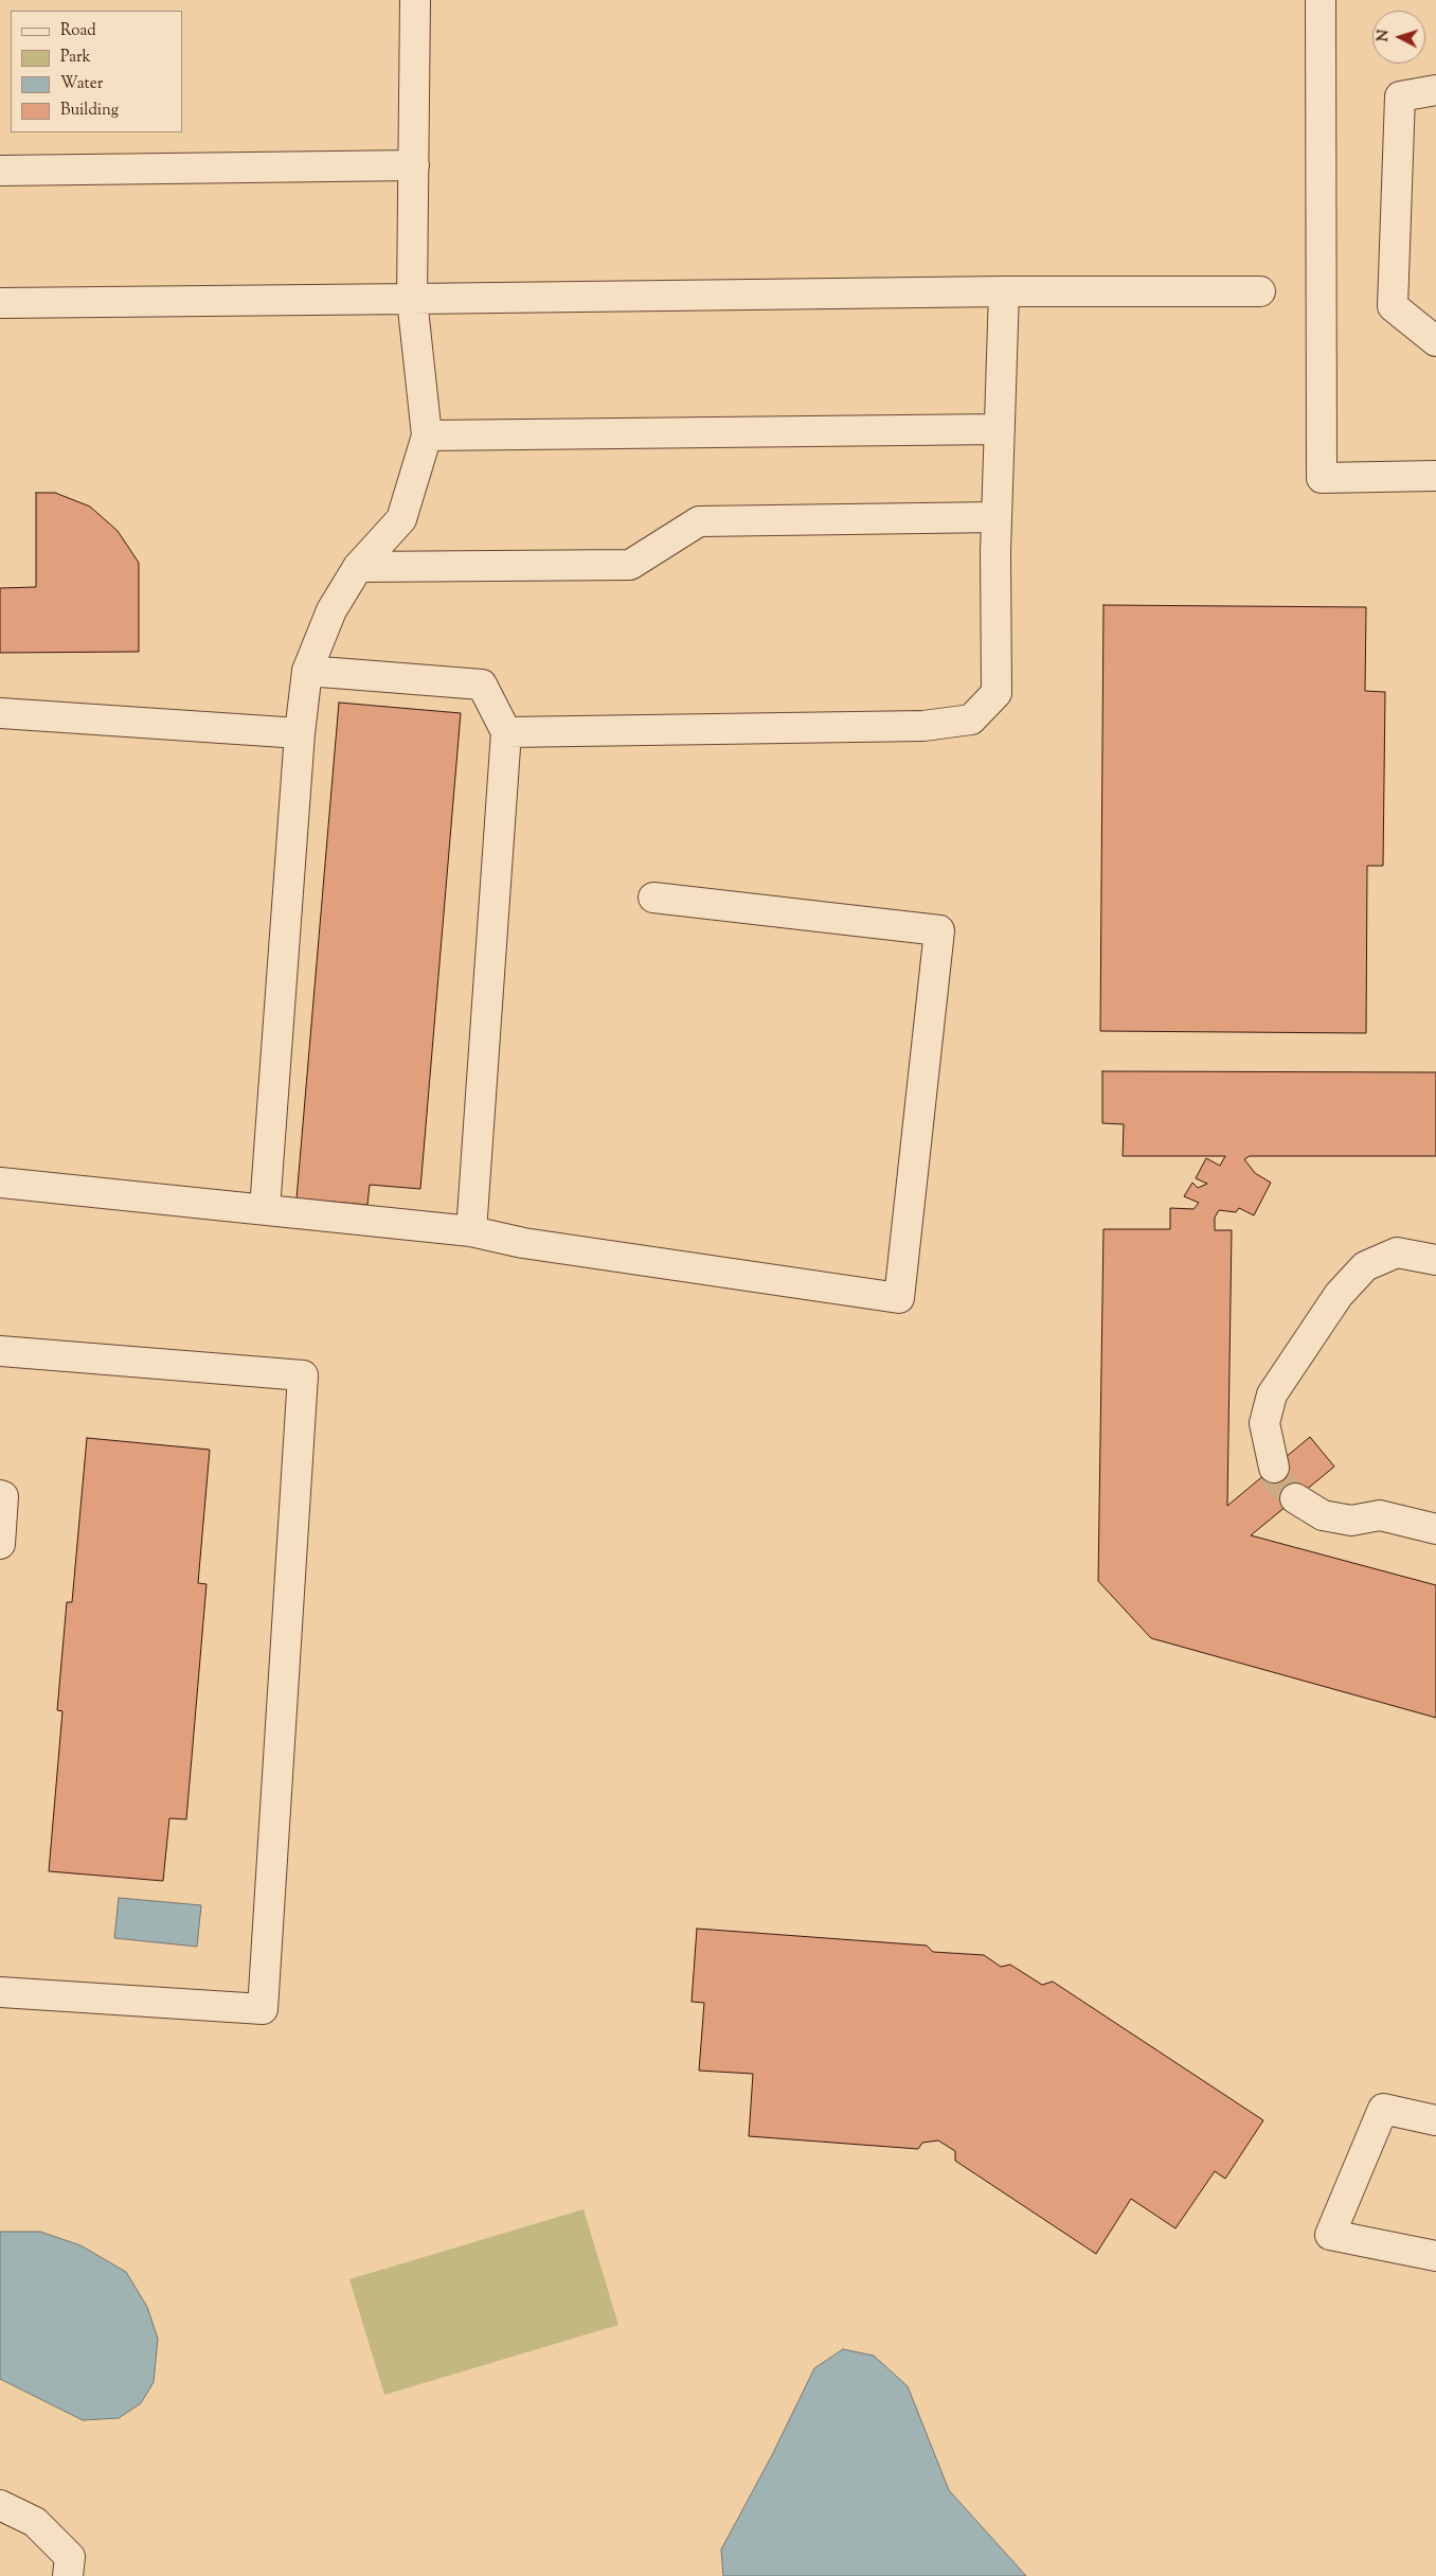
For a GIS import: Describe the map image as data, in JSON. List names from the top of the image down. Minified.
{"legend":["Road","Park","Water","Building"],"north":"left"}
